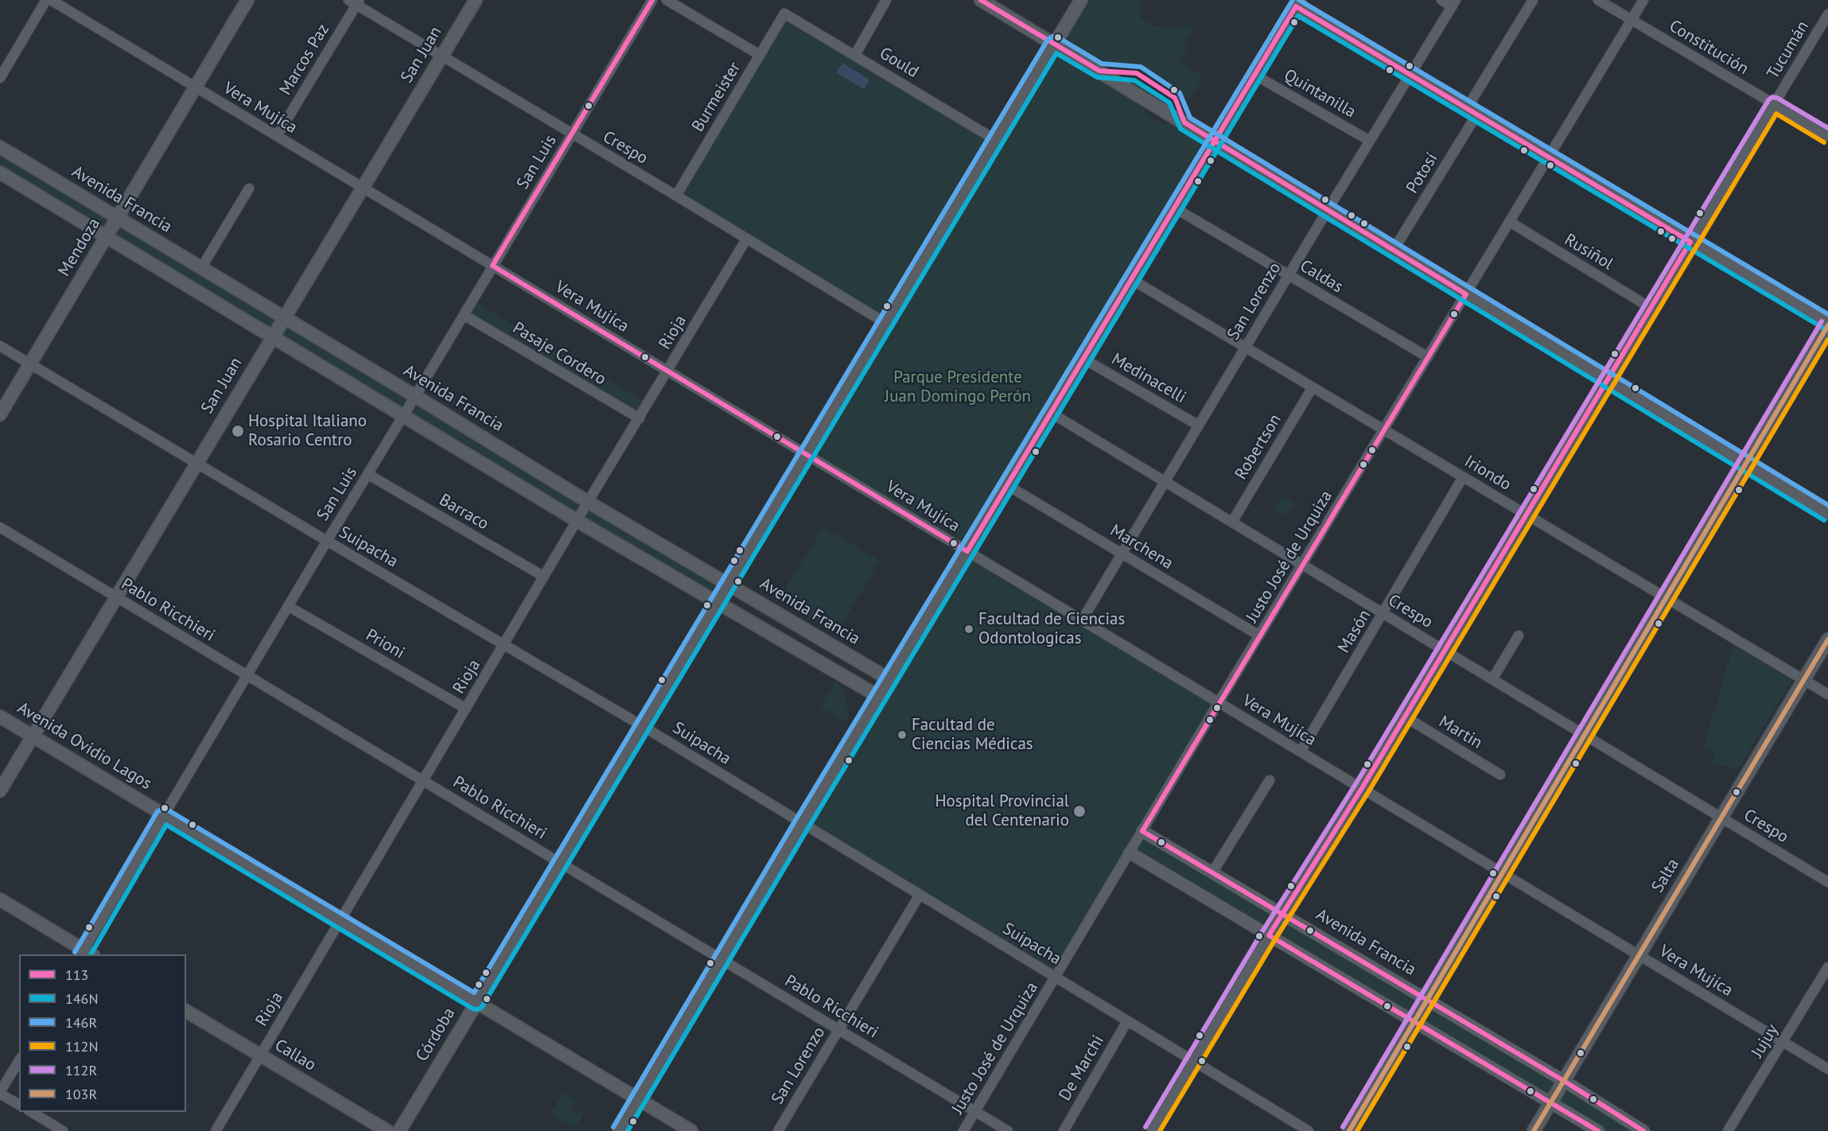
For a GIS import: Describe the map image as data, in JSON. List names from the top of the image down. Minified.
{"streets":{"main road":["San Juan","Avenida Francia","Mendoza","Avenida Ovidio Lagos","Salta","Córdoba","Callao"],"street":["Constitución","Tucumán","Marcos Paz","Gould","Quintanilla","Burmeister","Vera Mujíca","Crespo","San Luis","Potosí","Rusiñol","Caldas","San Lorenzo","Rioja","Pasaje Cordero","Medinacelli","Robertson","Iriondo","Barraco","Suipacha","Marchena","Justo José de Urquiza","Pablo Ricchieri","Masón","Prioni","Martin","Jujuy","De Marchi"]},"crossings":[["Constitución","Tucumán"],["Constitución","Justo José de Urquiza"],["Tucumán","Vera Mujíca"],["Tucumán","Crespo"],["Tucumán","Avenida Francia"],["Tucumán","Rusiñol"],["Tucumán","Iriondo"],["Tucumán","Suipacha"],["Tucumán","Martin"],["San Juan","Vera Mujíca"],["San Juan","Crespo"],["San Juan","Avenida Francia"],["San Juan","Suipacha"],["San Juan","Pablo Ricchieri"],["San Juan","Avenida Ovidio Lagos"],["Marcos Paz","Vera Mujíca"],["Marcos Paz","Crespo"],["Gould","Burmeister"],["Gould","Córdoba"],["Quintanilla","San Lorenzo"],["Burmeister","Crespo"],["Vera Mujíca","San Luis"],["Vera Mujíca","Mendoza"],["Vera Mujíca","San Lorenzo"],["Vera Mujíca","Rioja"],["Vera Mujíca","Justo José de Urquiza"],["Vera Mujíca","Masón"],["Vera Mujíca","Salta"],["Vera Mujíca","Córdoba"],["Vera Mujíca","Jujuy"],["Crespo","San Luis"],["Crespo","San Lorenzo"],["Crespo","Rioja"],["Crespo","Robertson"],["Crespo","Justo José de Urquiza"],["Crespo","Masón"],["Crespo","Salta"],["Crespo","Córdoba"],["San Luis","Avenida Francia"],["San Luis","Pasaje Cordero"],["San Luis","Barraco"],["San Luis","Suipacha"],["San Luis","Pablo Ricchieri"],["San Luis","Prioni"],["San Luis","Avenida Ovidio Lagos"],["Avenida Francia","Mendoza"],["Avenida Francia","Rioja"],["Avenida Francia","Justo José de Urquiza"],["Avenida Francia","Salta"],["Avenida Francia","Córdoba"],["Mendoza","Suipacha"],["Rusiñol","Justo José de Urquiza"],["Caldas","San Lorenzo"],["Caldas","Justo José de Urquiza"],["San Lorenzo","Medinacelli"],["San Lorenzo","Iriondo"],["San Lorenzo","Suipacha"],["San Lorenzo","Marchena"],["San Lorenzo","Pablo Ricchieri"],["Rioja","Pasaje Cordero"],["Rioja","Barraco"],["Rioja","Suipacha"],["Rioja","Pablo Ricchieri"],["Rioja","Prioni"],["Rioja","Avenida Ovidio Lagos"],["Rioja","Callao"],["Robertson","Iriondo"],["Iriondo","Justo José de Urquiza"],["Iriondo","Masón"],["Iriondo","Salta"],["Suipacha","Justo José de Urquiza"],["Suipacha","Córdoba"],["Suipacha","De Marchi"],["Marchena","Justo José de Urquiza"],["Justo José de Urquiza","Pablo Ricchieri"],["Pablo Ricchieri","Córdoba"],["Avenida Ovidio Lagos","Córdoba"]],"parks":["Parque Presidente Juan Domingo Perón"],"places":["Hospital Italiano Rosario Centro","Facultad de Ciencias Odontologicas","Facultad de Ciencias Médicas","Hospital Provincial del Centenario"],"lines":["transit line 113","transit line 146R","transit line 146N","transit line 112R","transit line 112N","transit line 103R"],"legend":["113","146N","146R","112N","112R","103R"]}
